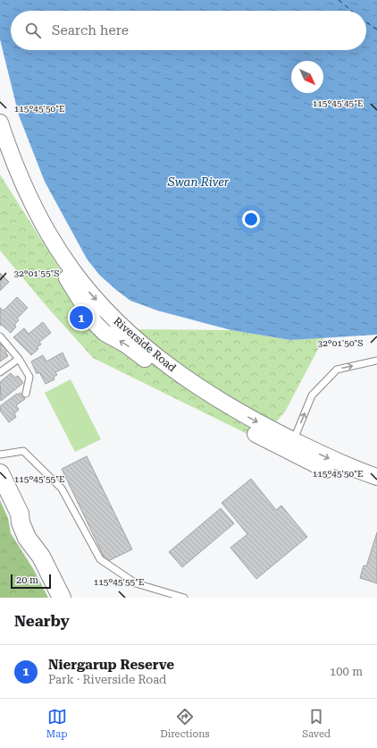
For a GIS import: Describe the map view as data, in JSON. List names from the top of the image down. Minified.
{"streets":{"street":["Riverside Road"]},"water":["Swan River"],"scale_bar":"20 m","north":"bottom right","page":{"search":"Search here","pins":"1","scale":"20 m","heading":"Nearby","list":[{"mark":"1","name":"Niergarup Reserve","note":"Park · Riverside Road","value":"100 m"}],"nav":["Map","Directions","Saved"]},"coordinates":["115°45'45\"E","115°45'50\"E","32°01'55\"S","32°01'50\"S","115°45'55\"E"]}
